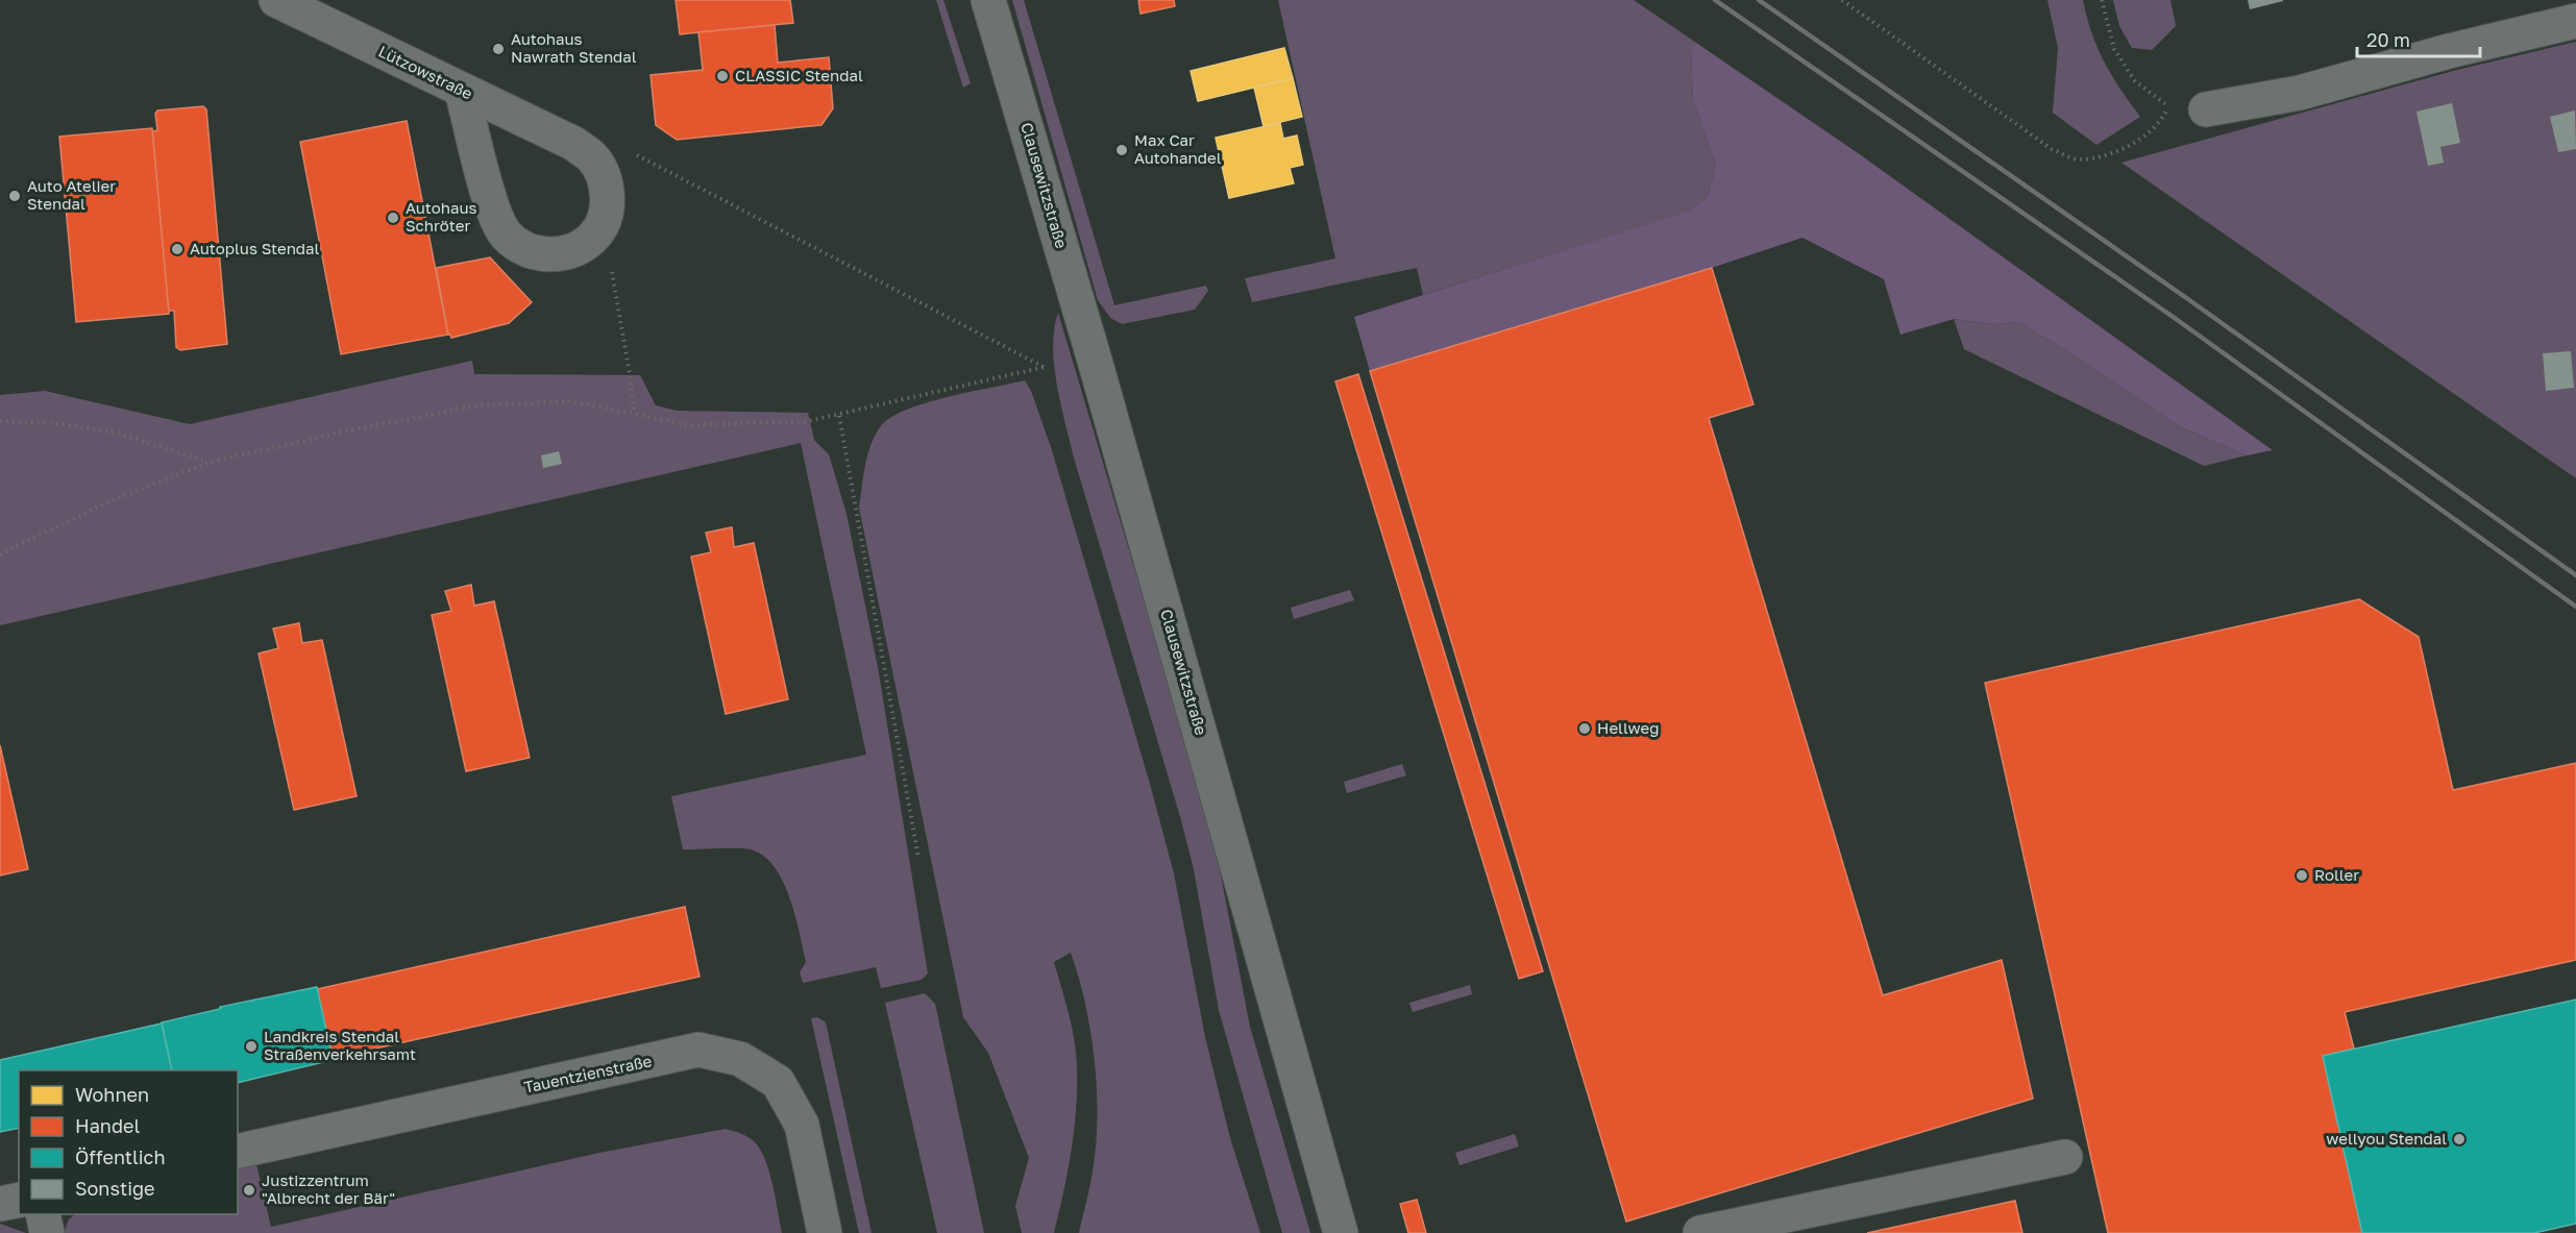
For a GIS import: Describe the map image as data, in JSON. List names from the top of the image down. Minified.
{"streets":{"street":["Lützowstraße","Clausewitzstraße","Tauentzienstraße"]},"places":["Autohaus Nawrath Stendal","CLASSIC Stendal","Max Car Autohandel","Auto Atelier Stendal","Autohaus Schröter","Autoplus Stendal","Hellweg","Roller","Landkreis Stendal Straßenverkehrsamt","wellyou Stendal","Justizzentrum \"Albrecht der Bär\""],"legend":["Wohnen","Handel","Öffentlich","Sonstige"],"scale_bar":"20 m"}
